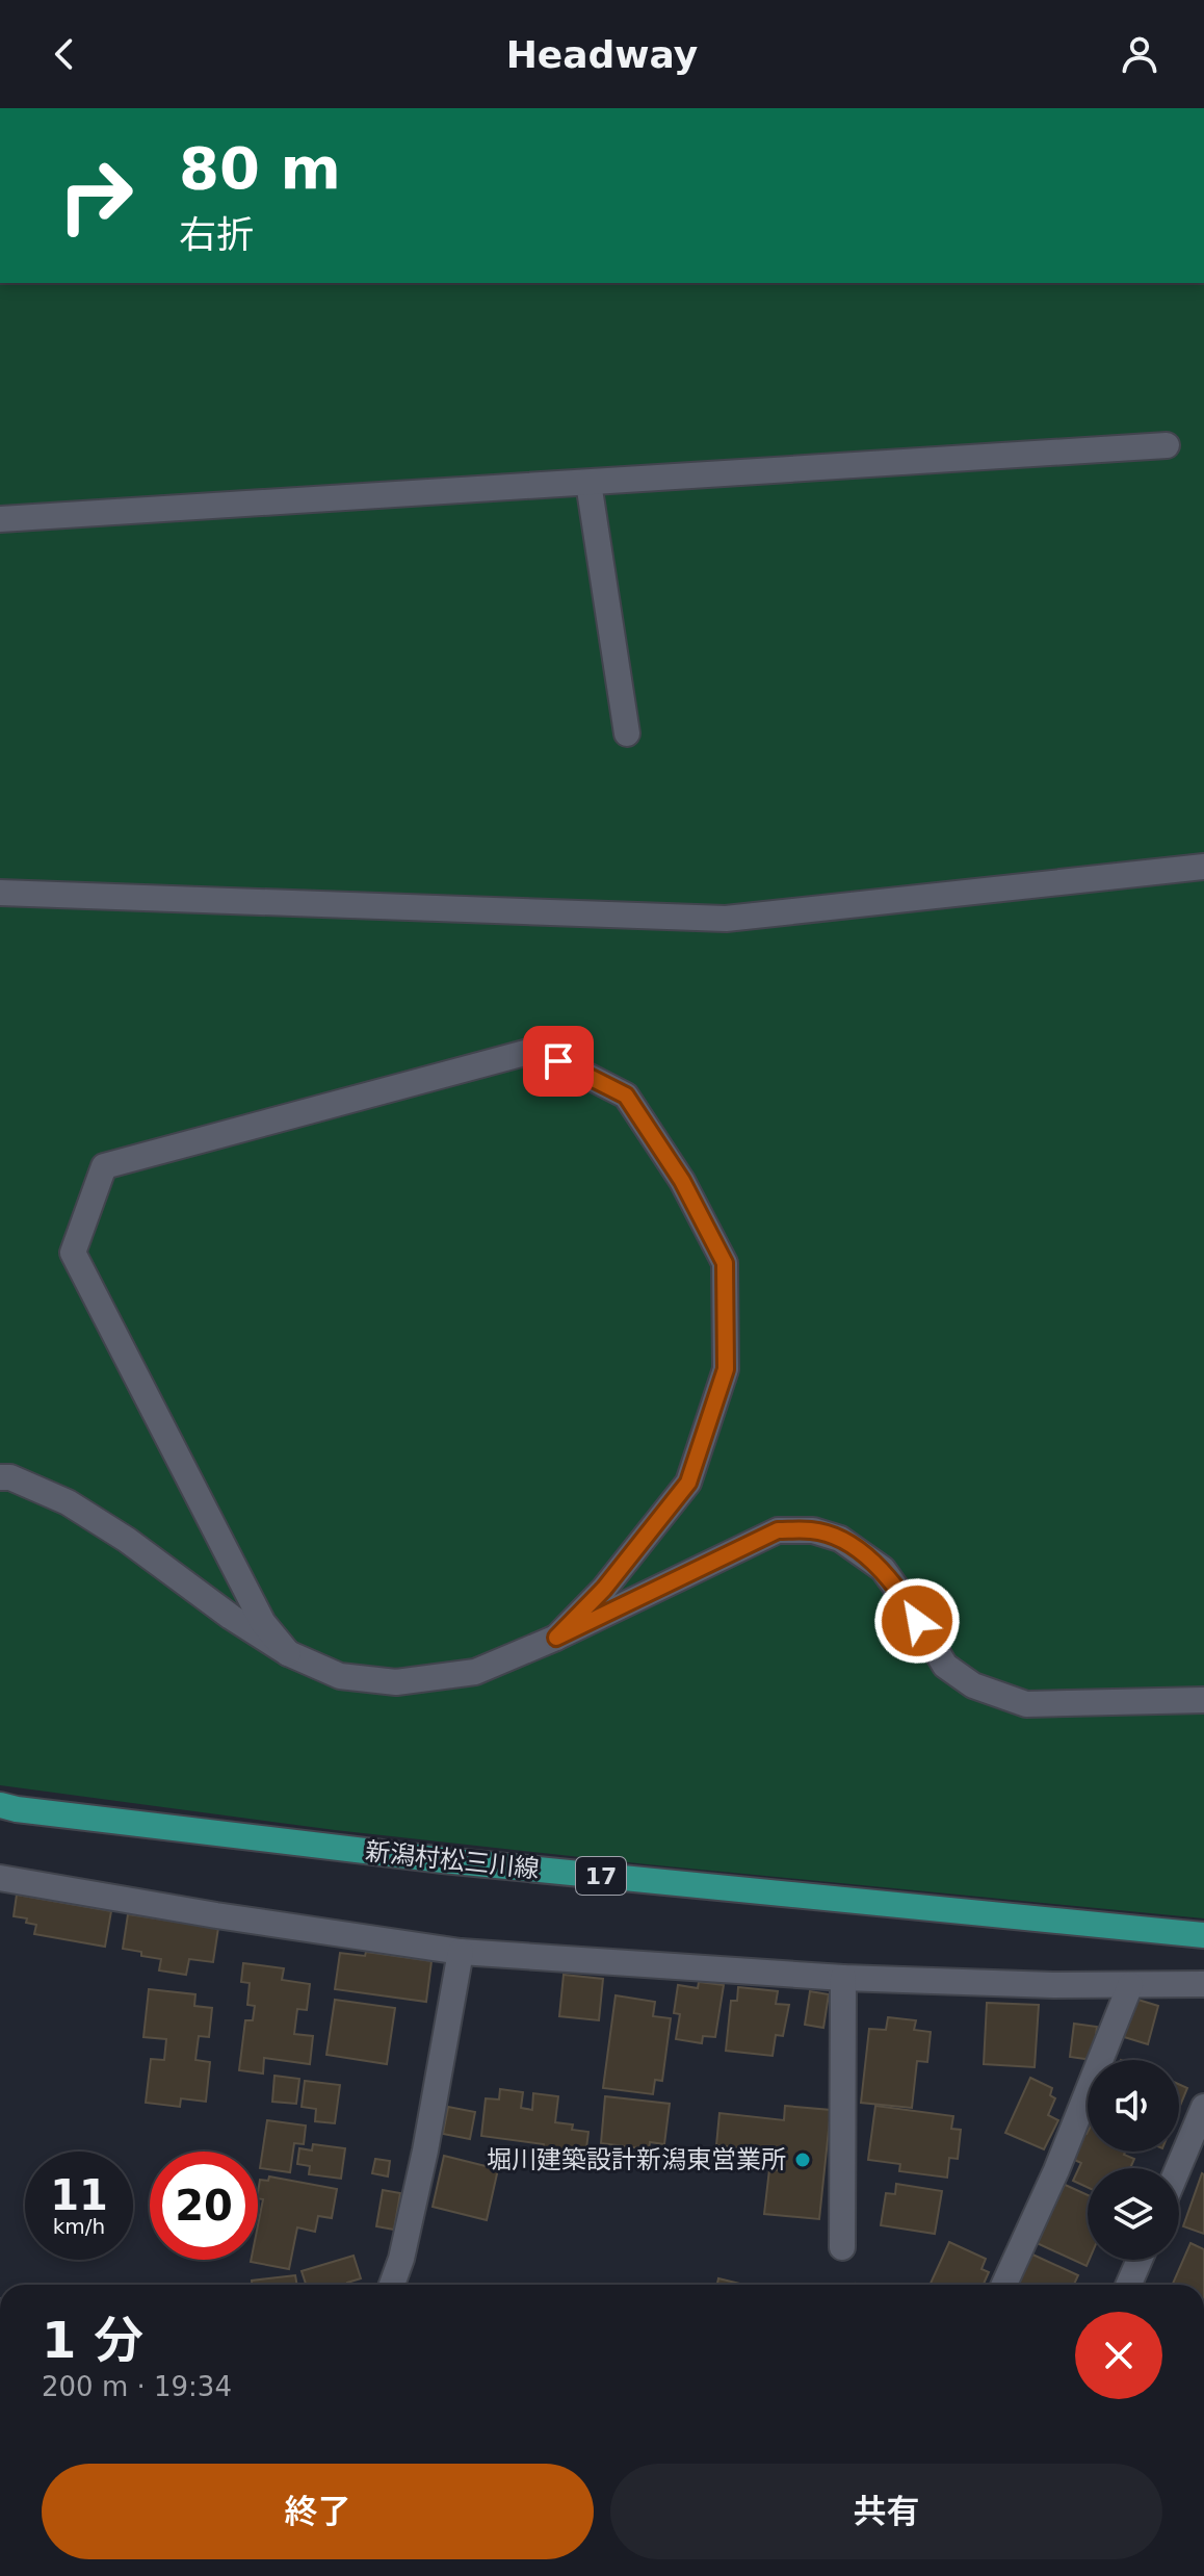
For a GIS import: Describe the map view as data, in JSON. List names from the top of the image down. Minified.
{"streets":{"main road":["新潟村松三川線","17"]},"places":["堀川建築設計新潟東営業所"],"page":{"header":"Headway","turn":["80 m","右折"],"speed":"11 km/h","limit":"20","heading":["1 分","200 m · 19:34"],"buttons":["終了","共有"]}}
